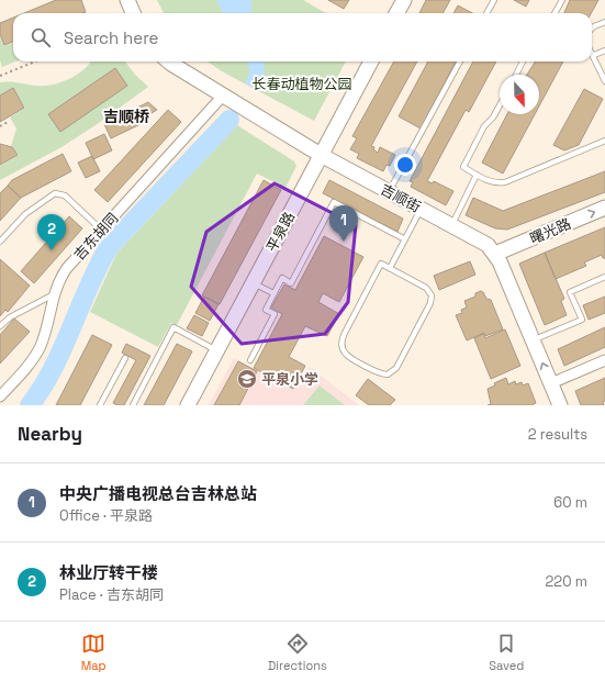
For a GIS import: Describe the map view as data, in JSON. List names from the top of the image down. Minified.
{"streets":{"main road":["吉顺街","曙光路","平泉路"],"street":["吉东胡同"]},"crossings":[["吉顺街","曙光路"],["吉顺街","平泉路"],["吉顺街","吉东胡同"]],"one_way":["曙光路"],"districts":["吉顺桥"],"parks":["长春动植物公园"],"places":{"school or university":["平泉小学"]},"north":"bottom","page":{"search":"Search here","pins":["1","2"],"heading":["Nearby","2 results"],"list":[{"mark":"1","name":"中央广播电视总台吉林总站","note":"Office · 平泉路","value":"60 m"},{"mark":"2","name":"林业厅转干楼","note":"Place · 吉东胡同","value":"220 m"}],"nav":["Map","Directions","Saved"]}}
